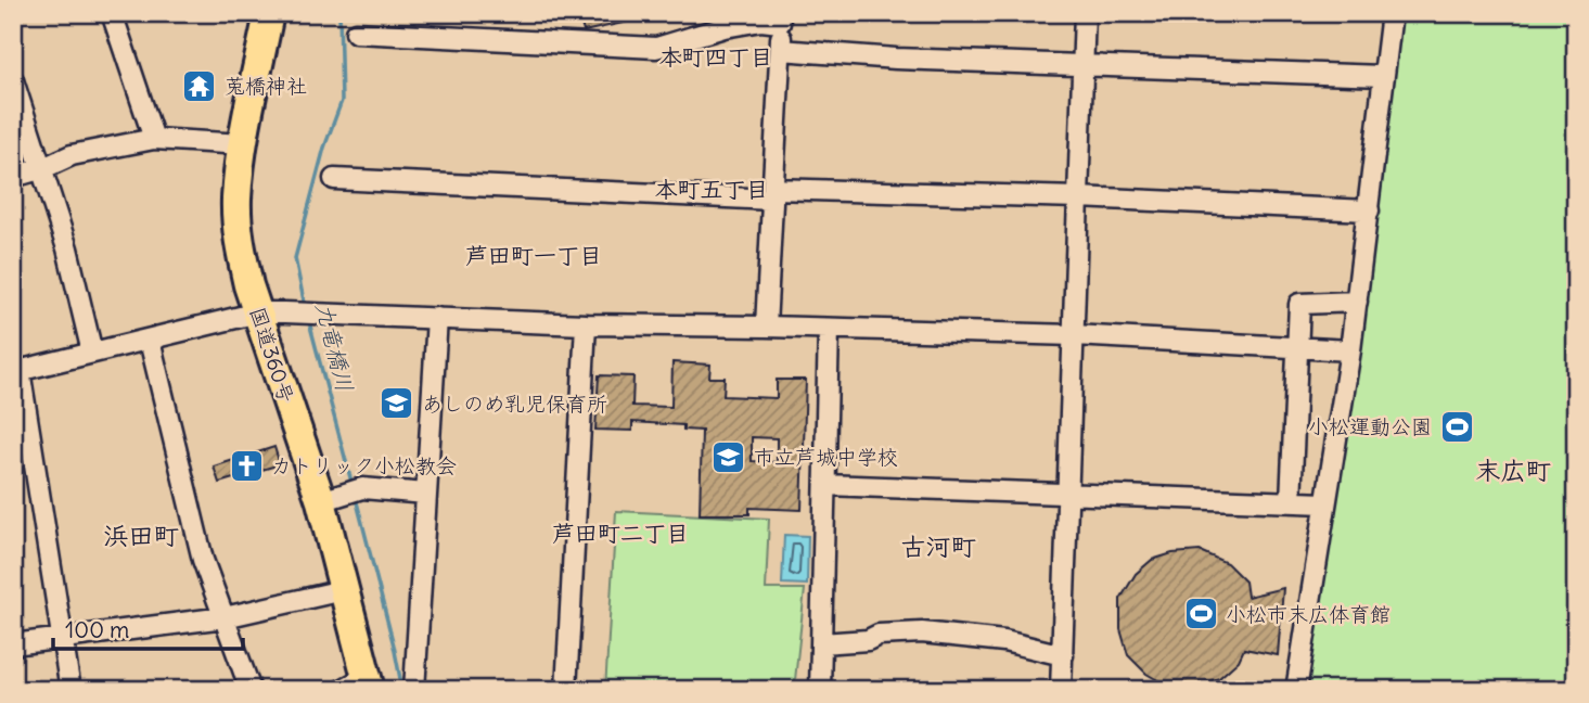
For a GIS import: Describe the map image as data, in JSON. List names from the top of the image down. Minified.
{"streets":{"highway":["国道360号"]},"districts":["本町四丁目","本町五丁目","芦田町一丁目","末広町","芦田町二丁目","浜田町","古河町"],"water":["九竜橋川"],"places":{"temple":["莵橋神社"],"school or university":["あしのめ乳児保育所","市立芦城中学校"],"sports":["小松運動公園","小松市末広体育館"],"church":["カトリック小松教会"]},"scale_bar":"100 m"}
